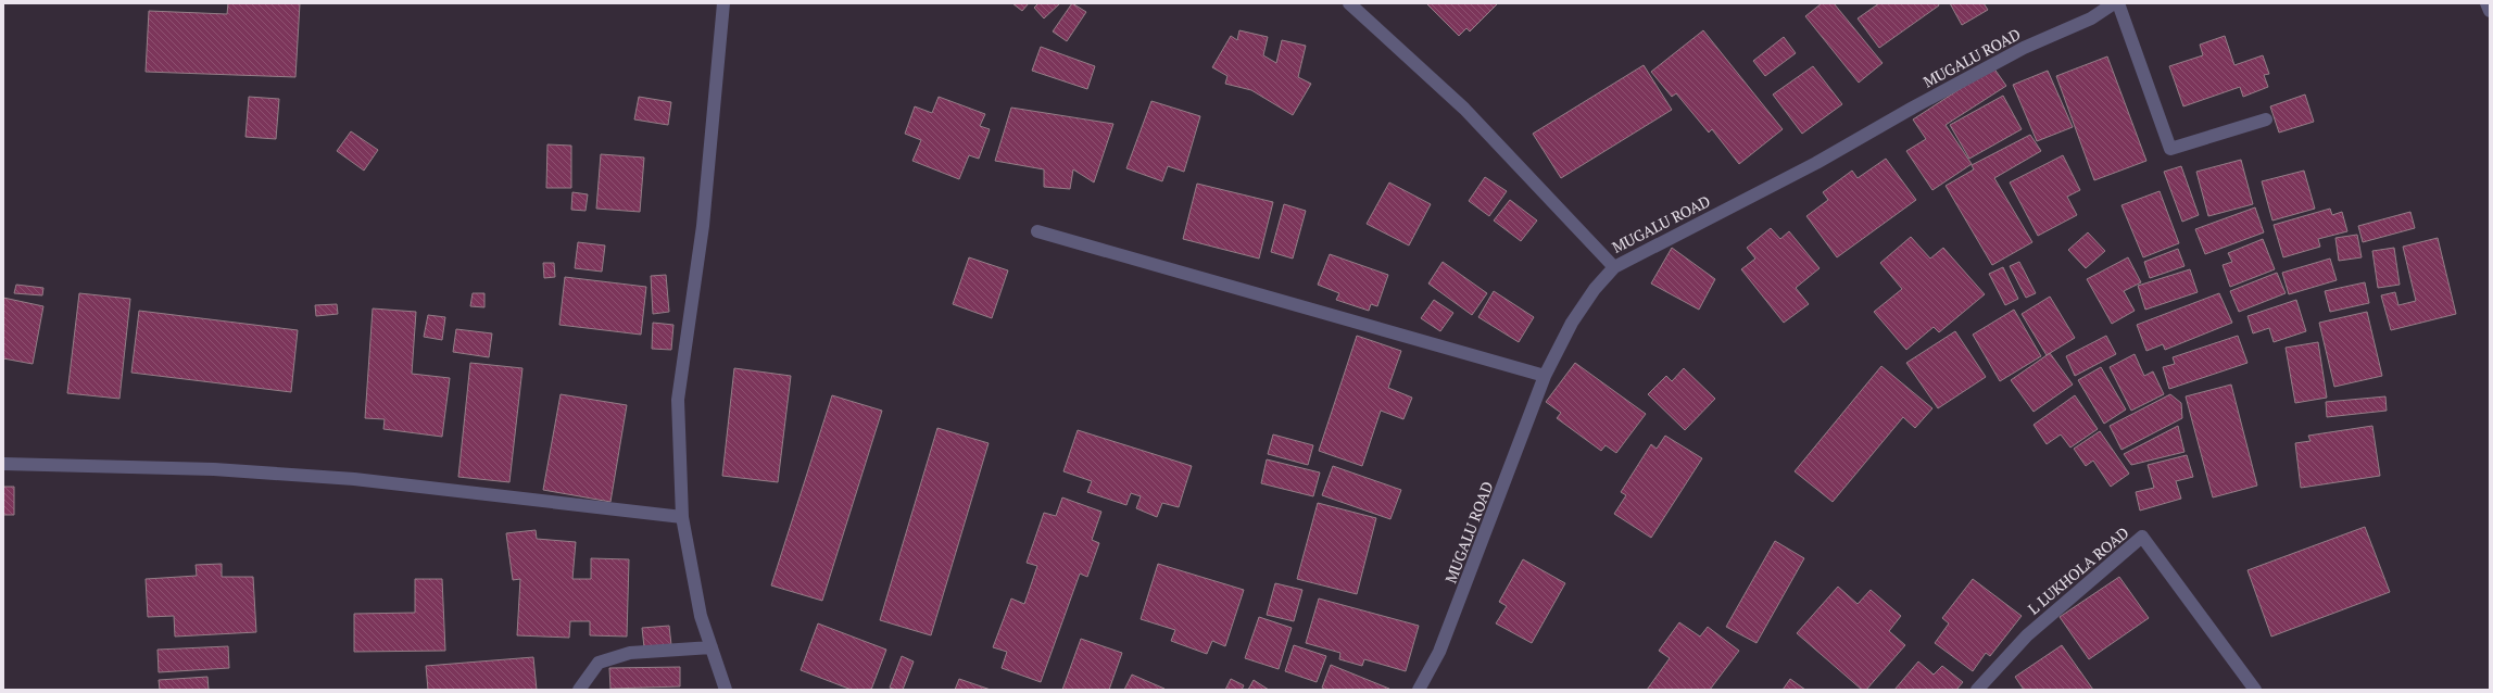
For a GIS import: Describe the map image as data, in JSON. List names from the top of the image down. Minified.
{"streets":{"street":["MUGALU ROAD","L LUKHOLA ROAD"]}}
